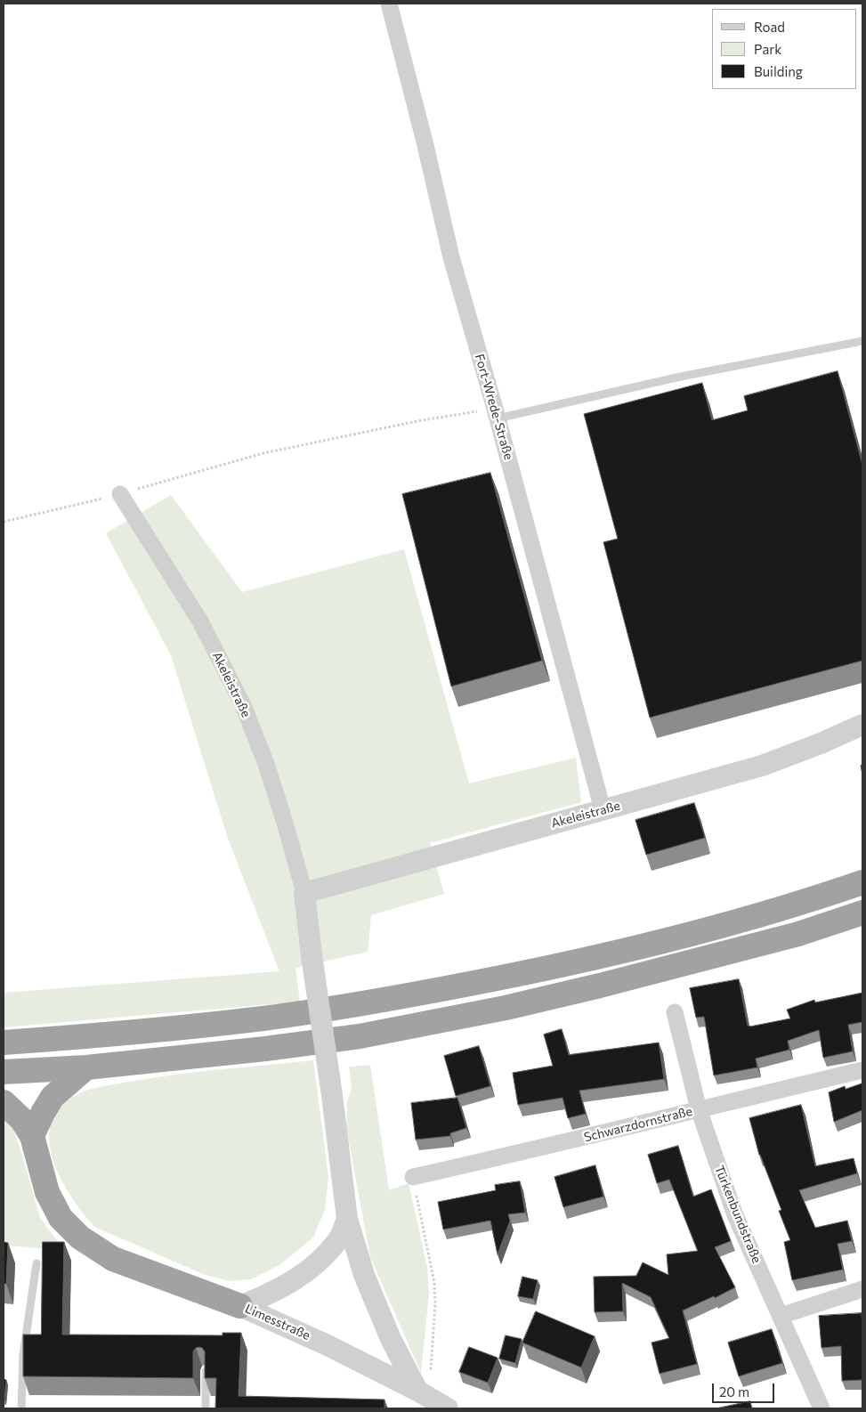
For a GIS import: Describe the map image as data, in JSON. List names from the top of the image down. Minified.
{"streets":{"street":["Fort-Wrede-Straße","Akeleistraße","Schwarzdornstraße","Türkenbundstraße","Limesstraße"]},"crossings":[["Fort-Wrede-Straße","Akeleistraße"],["Akeleistraße","Limesstraße"],["Schwarzdornstraße","Türkenbundstraße"]],"legend":["Road","Park","Building"],"scale_bar":"20 m"}
